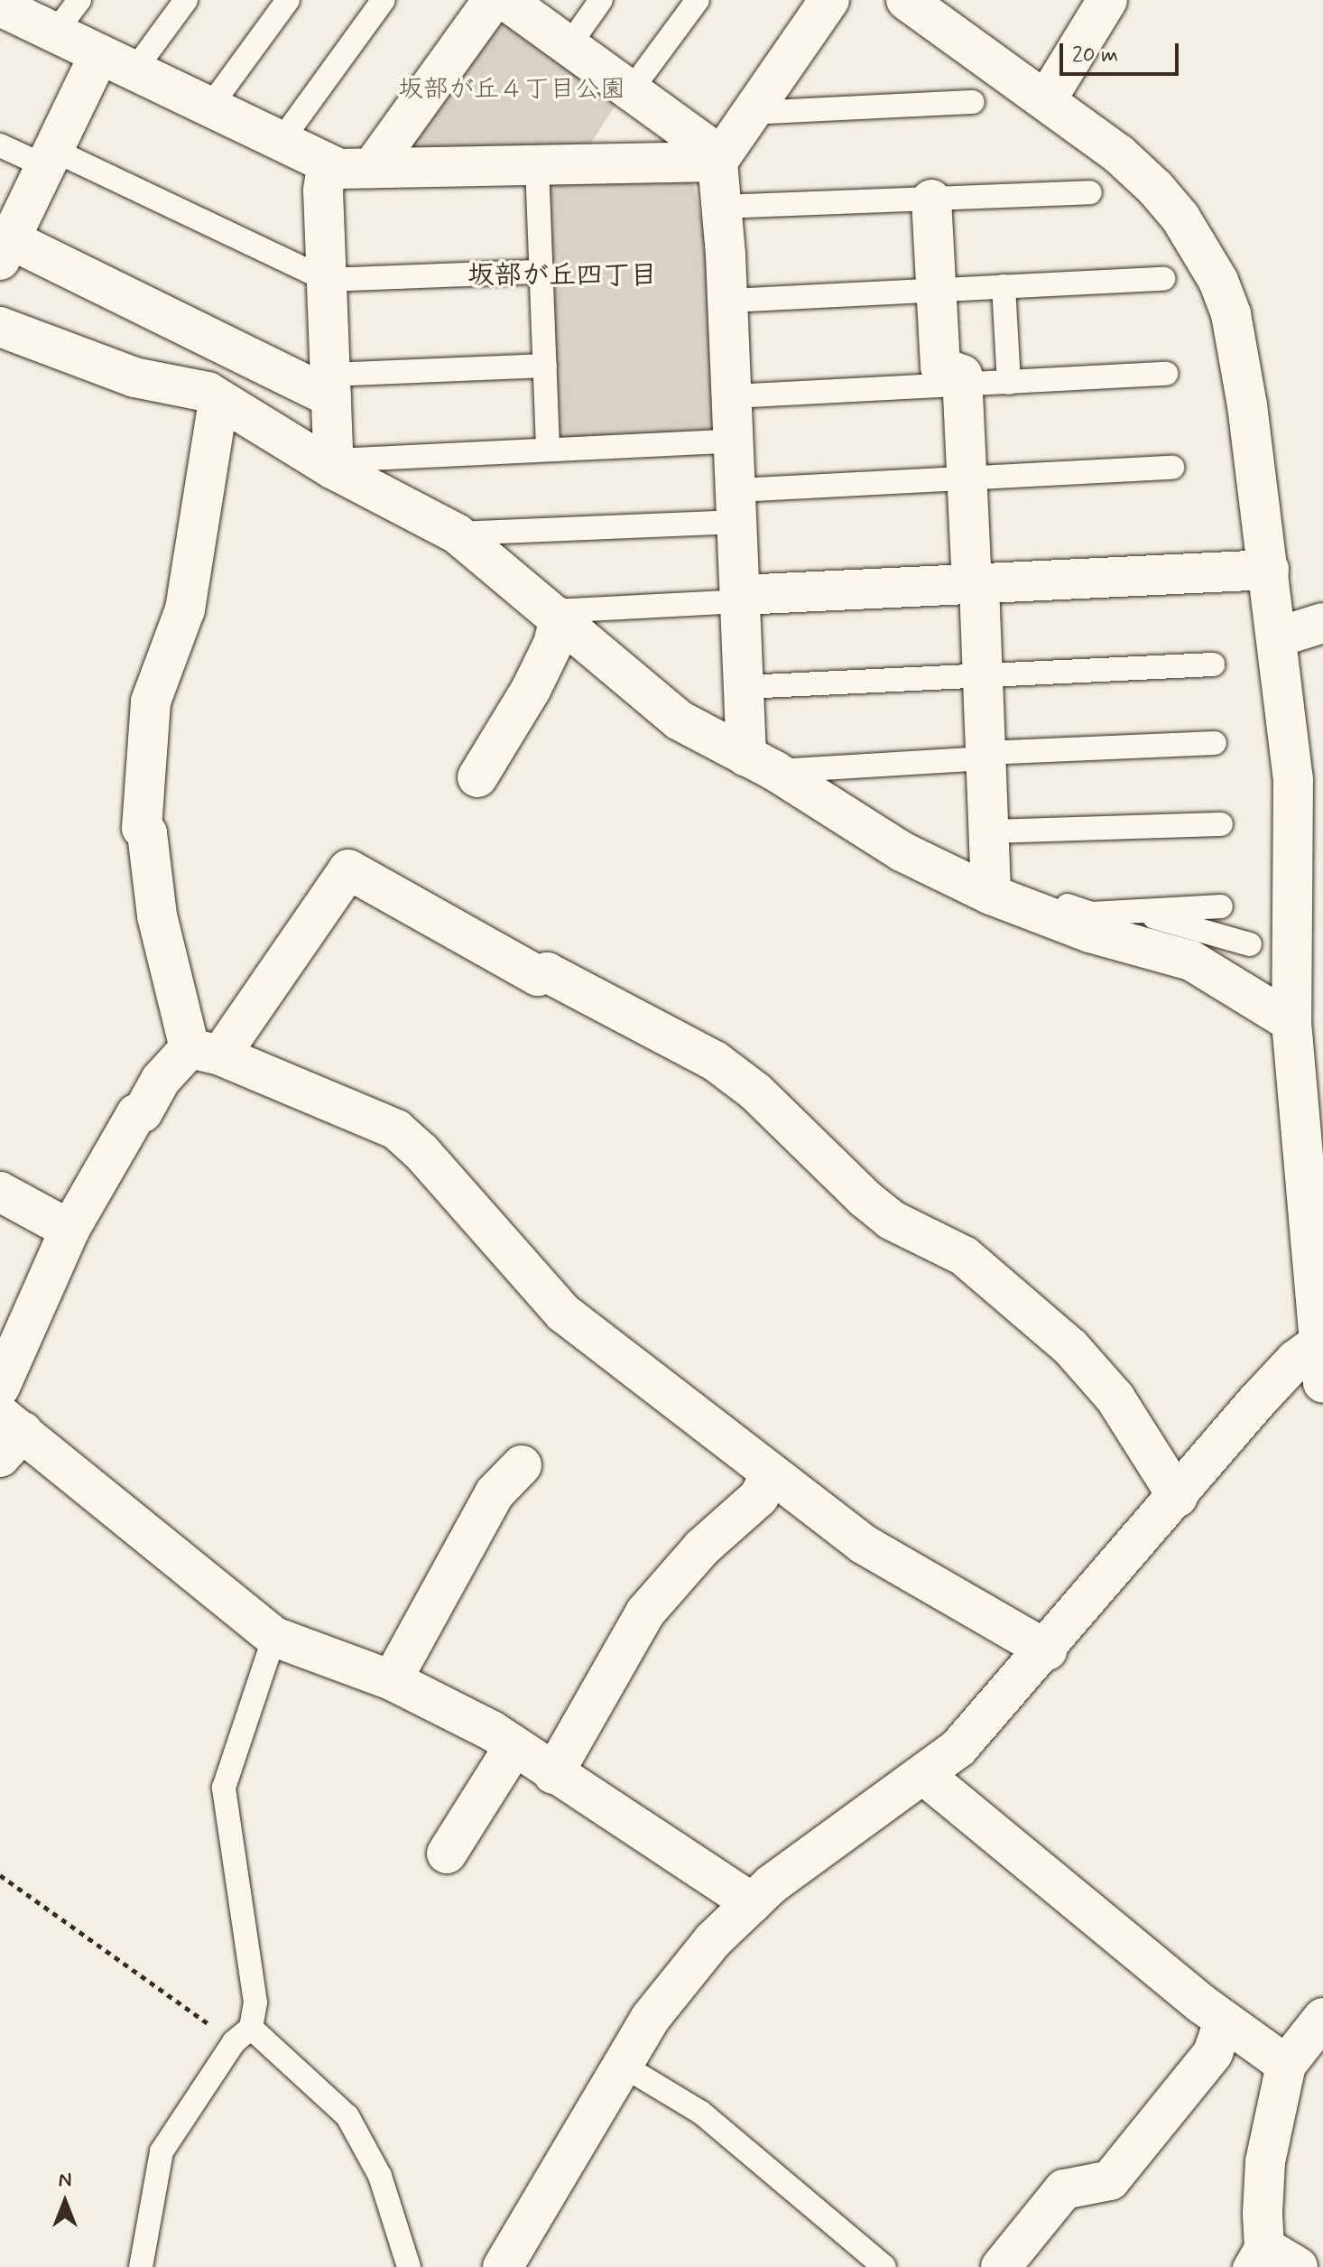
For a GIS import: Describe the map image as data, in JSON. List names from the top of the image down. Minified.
{"districts":["坂部が丘四丁目"],"parks":["坂部が丘４丁目公園"],"scale_bar":"20 m","north":"top"}
